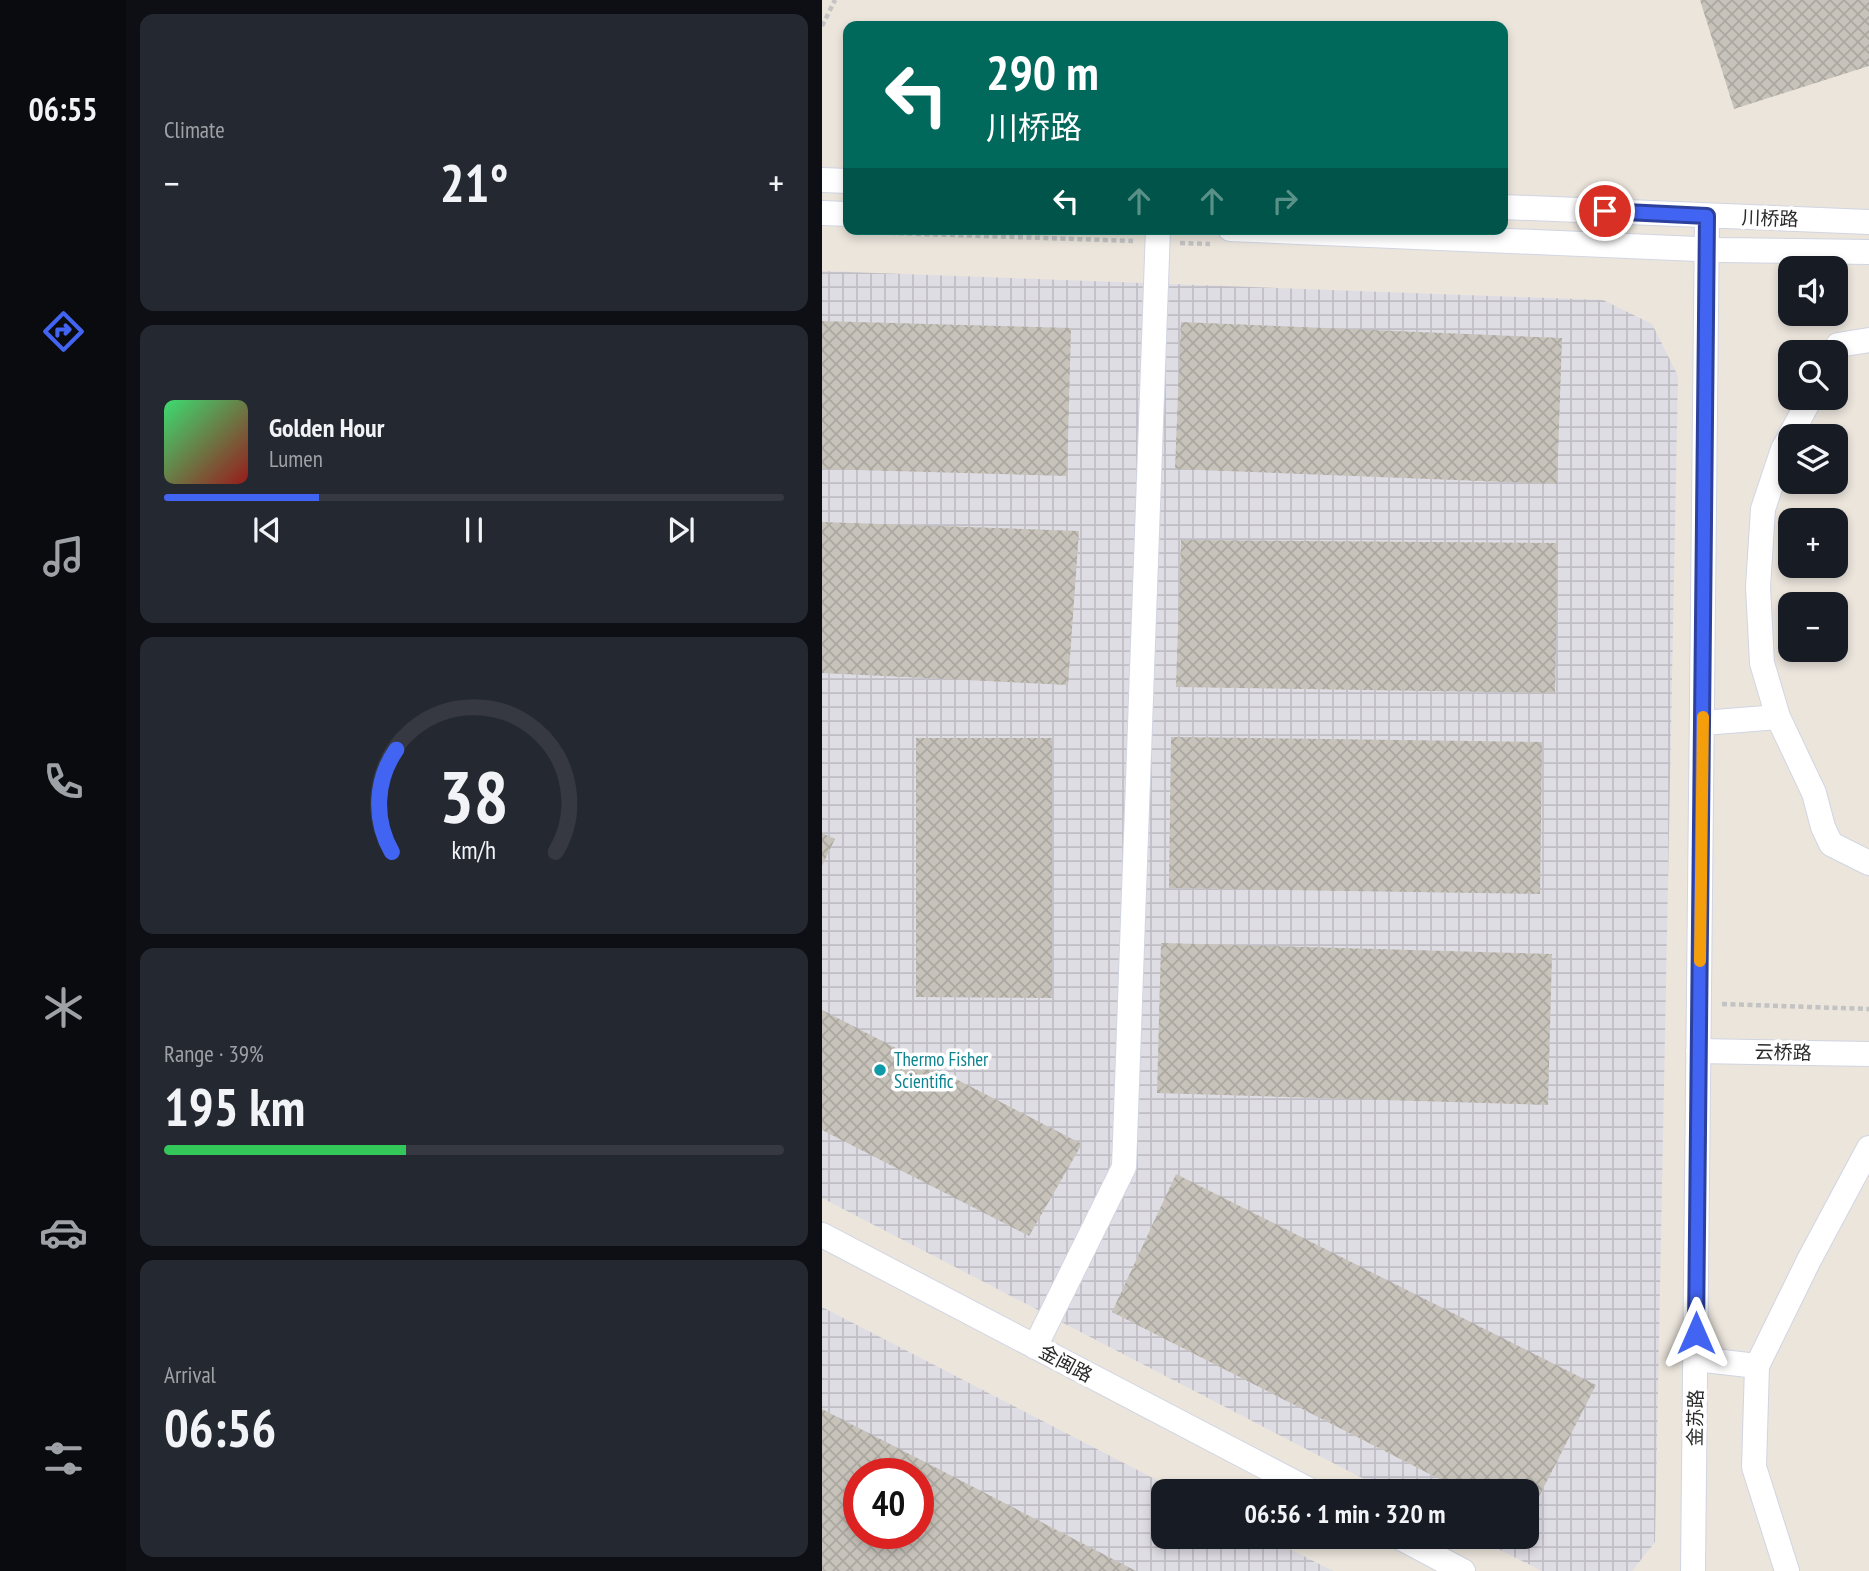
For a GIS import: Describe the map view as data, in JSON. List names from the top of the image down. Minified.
{"streets":{"street":["川桥路","云桥路","金闽路","金苏路"]},"crossings":[["川桥路","金苏路"],["云桥路","金苏路"]],"places":["Thermo Fisher Scientific"],"page":{"tabs":"06:55","tile":["Climate",["Range · 39%","195 km"],["Arrival","06:56"]],"turn":["290 m","川桥路"],"heat":["−","21°","+"],"map_buttons":["+","−"],"song":["Golden Hour","Lumen"],"limit":"40","trip":"06:56 · 1 min · 320 m","gauge":["38","km/h"]}}
